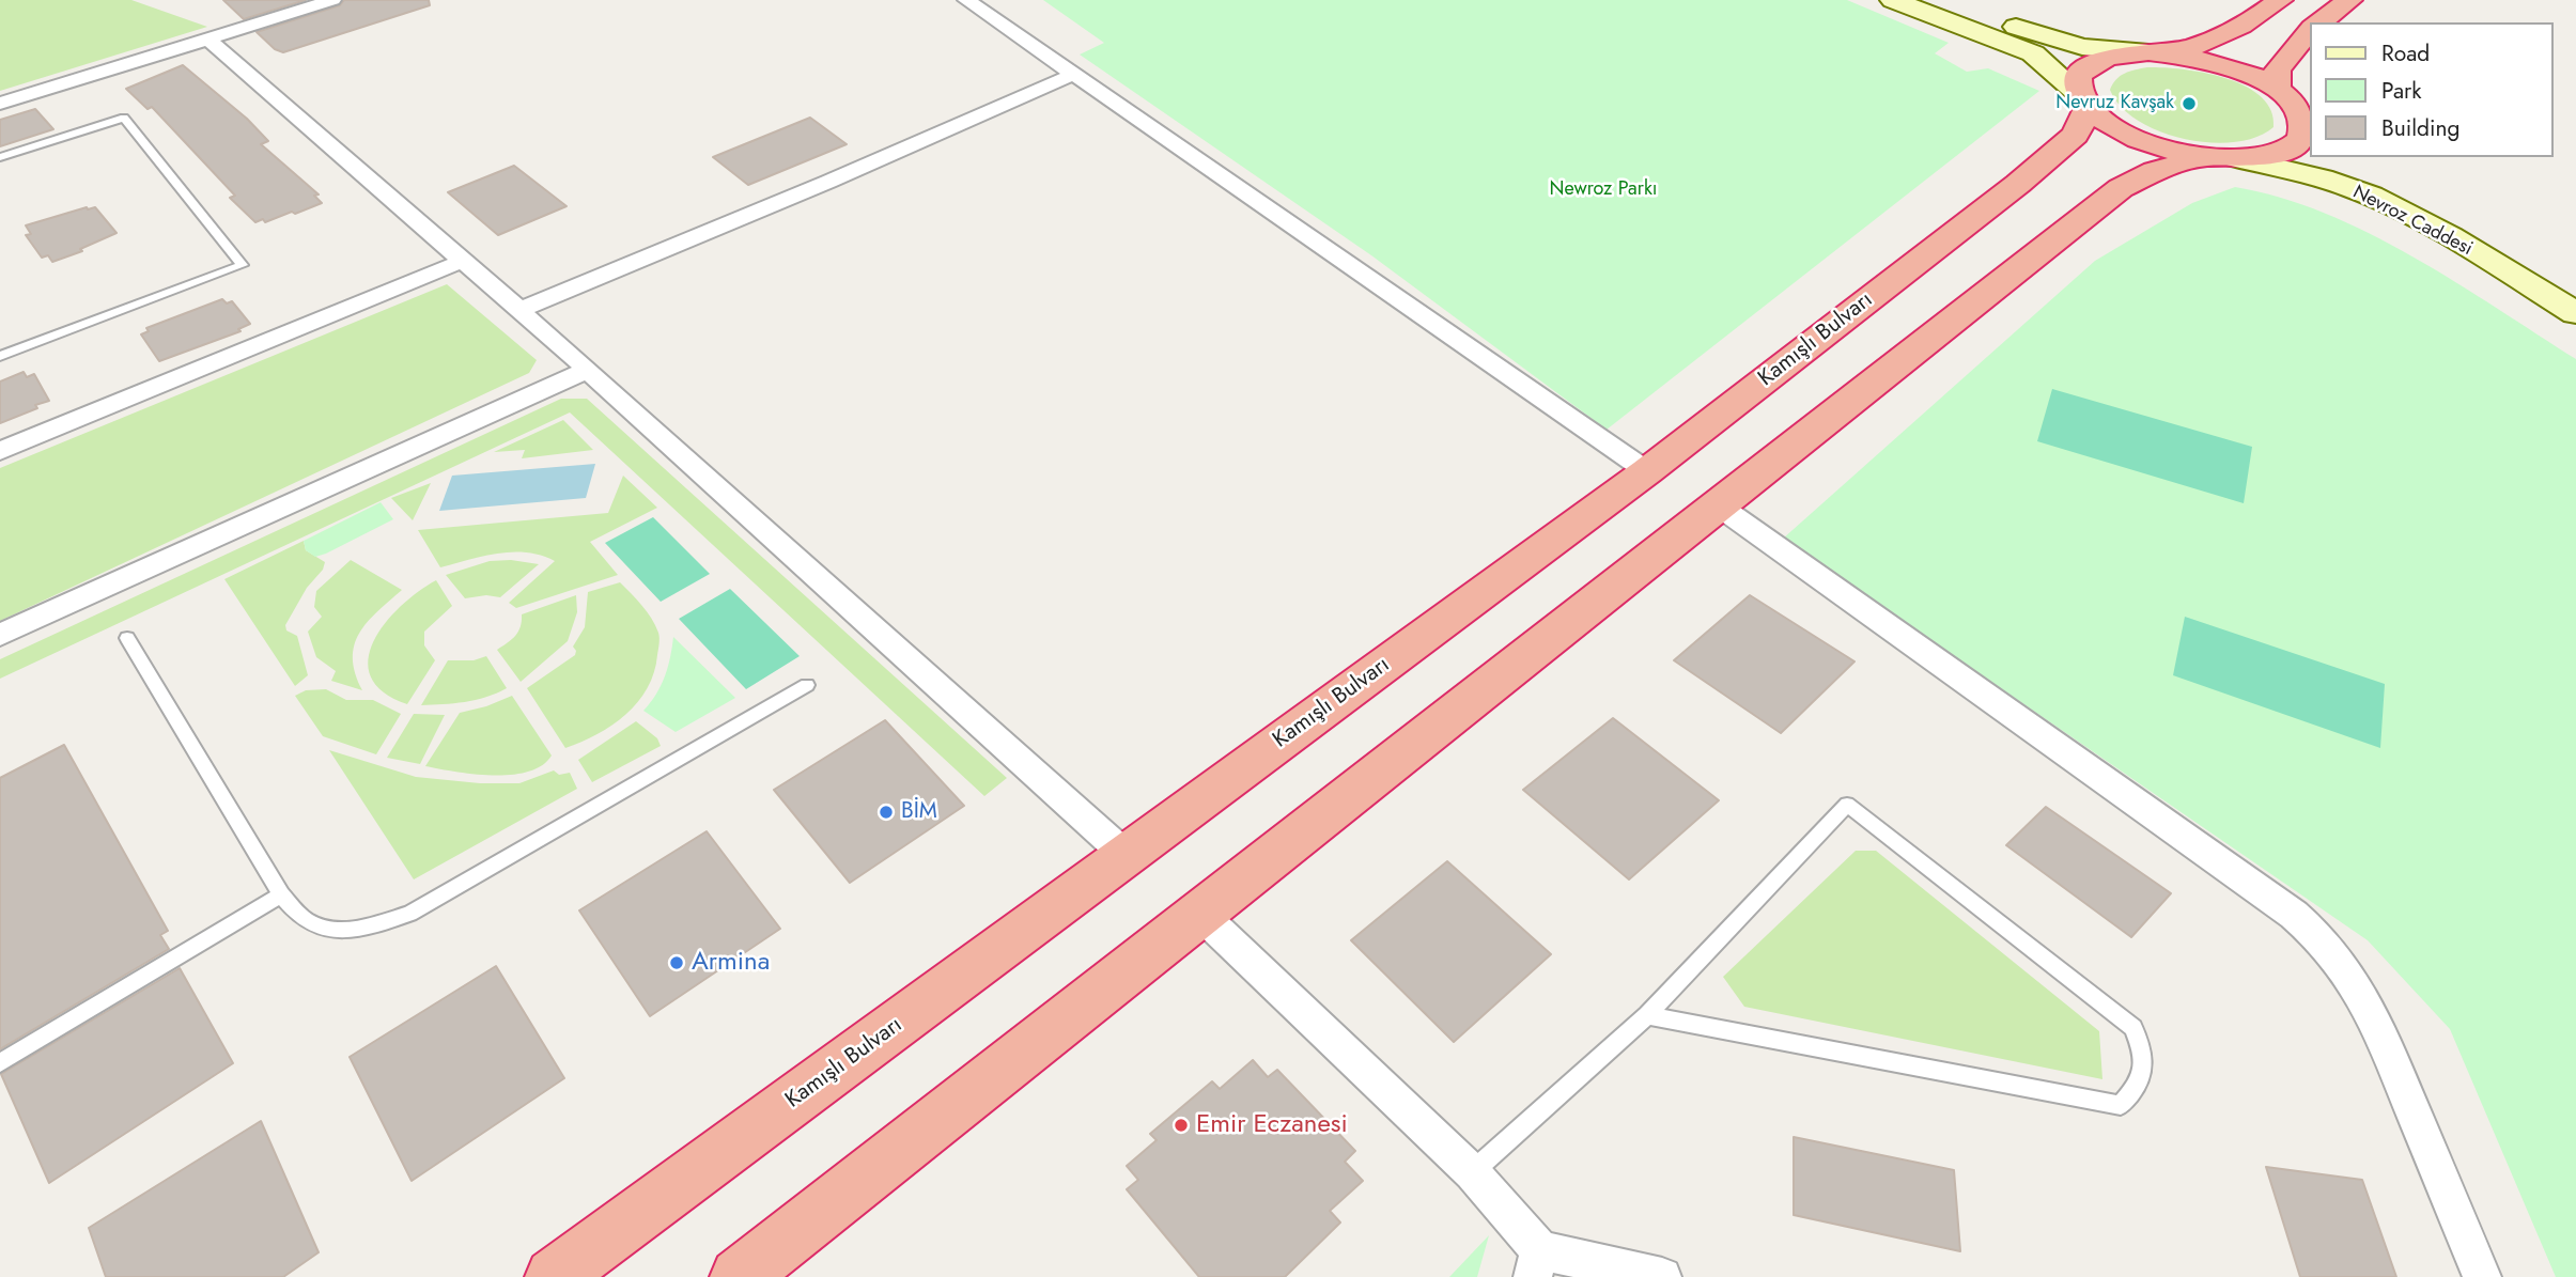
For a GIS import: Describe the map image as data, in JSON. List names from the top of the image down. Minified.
{"streets":{"highway":["Kamışlı Bulvarı"],"main road":["Nevroz Caddesi"]},"parks":["Newroz Parkı"],"places":["Nevruz Kavşak","BİM","Armina","Emir Eczanesi"],"legend":["Road","Park","Building"]}
